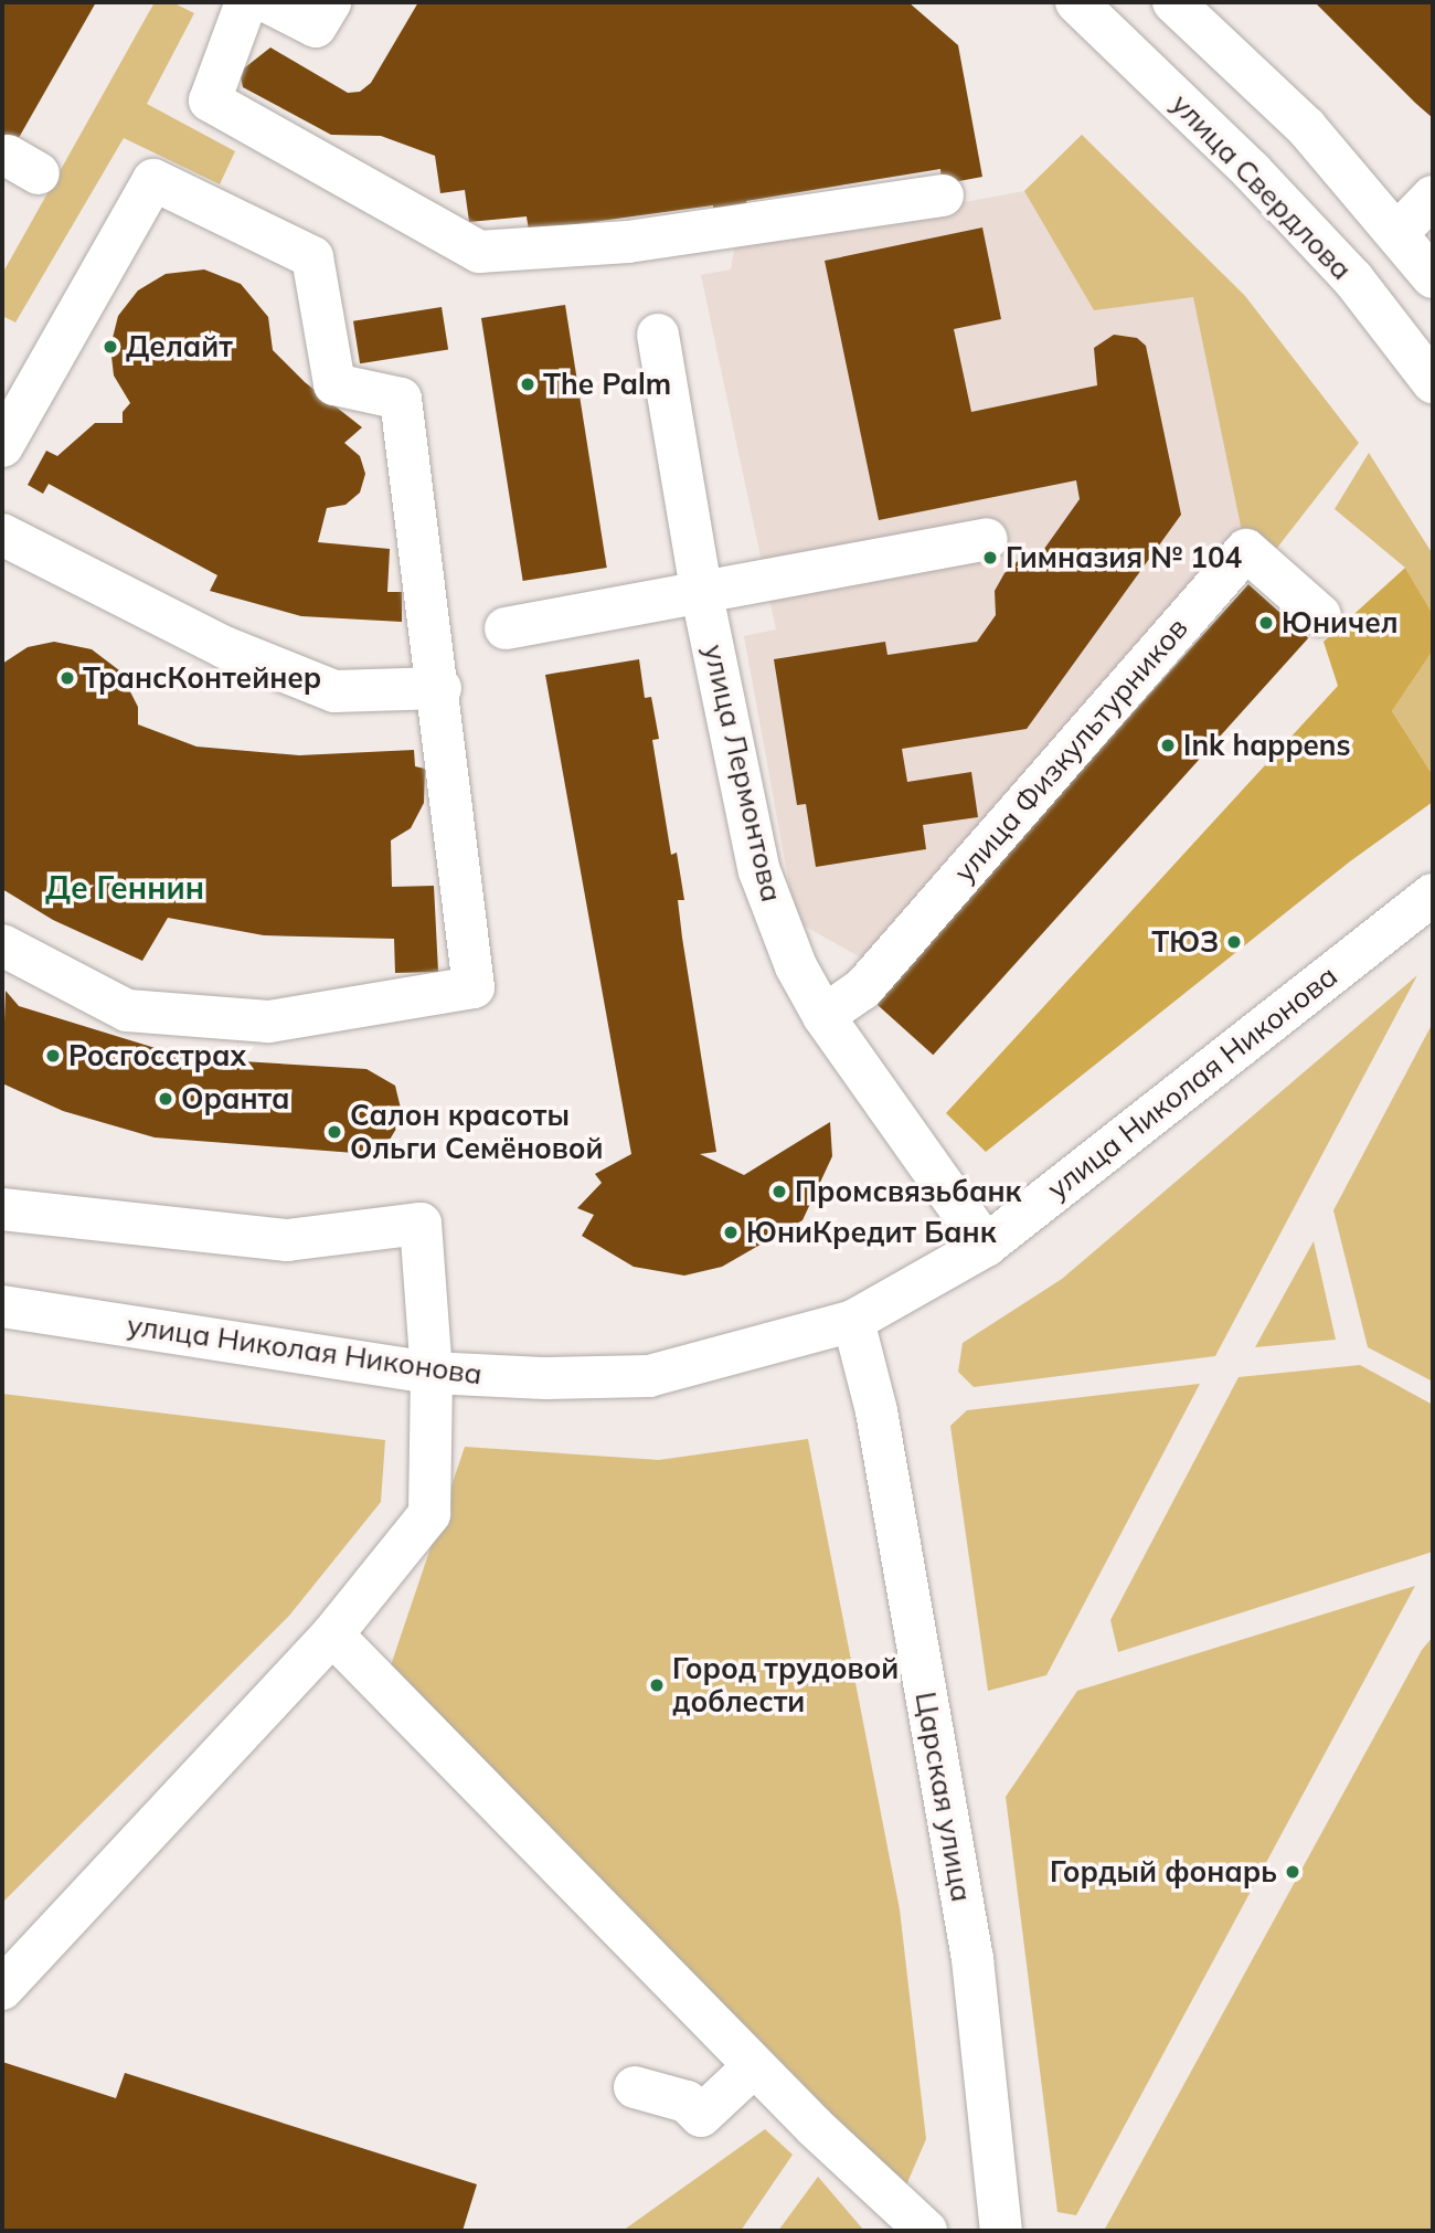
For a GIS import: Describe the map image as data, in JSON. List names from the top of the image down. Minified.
{"streets":{"street":["улица Свердлова","улица Физкультурников","улица Лермонтова","улица Николая Никонова","Царская улица"]},"crossings":[["улица Физкультурников","улица Лермонтова"],["улица Лермонтова","улица Николая Никонова"],["улица Николая Никонова","Царская улица"]],"districts":["Де Геннин"],"places":["Делайт","The Palm","Гимназия № 104","Юничел","ТрансКонтейнер","Ink happens","ТЮЗ","Росгосстрах","Оранта","Салон красоты Ольги Семёновой","Промсвязьбанк","ЮниКредит Банк","Город трудовой доблести","Гордый фонарь"]}
